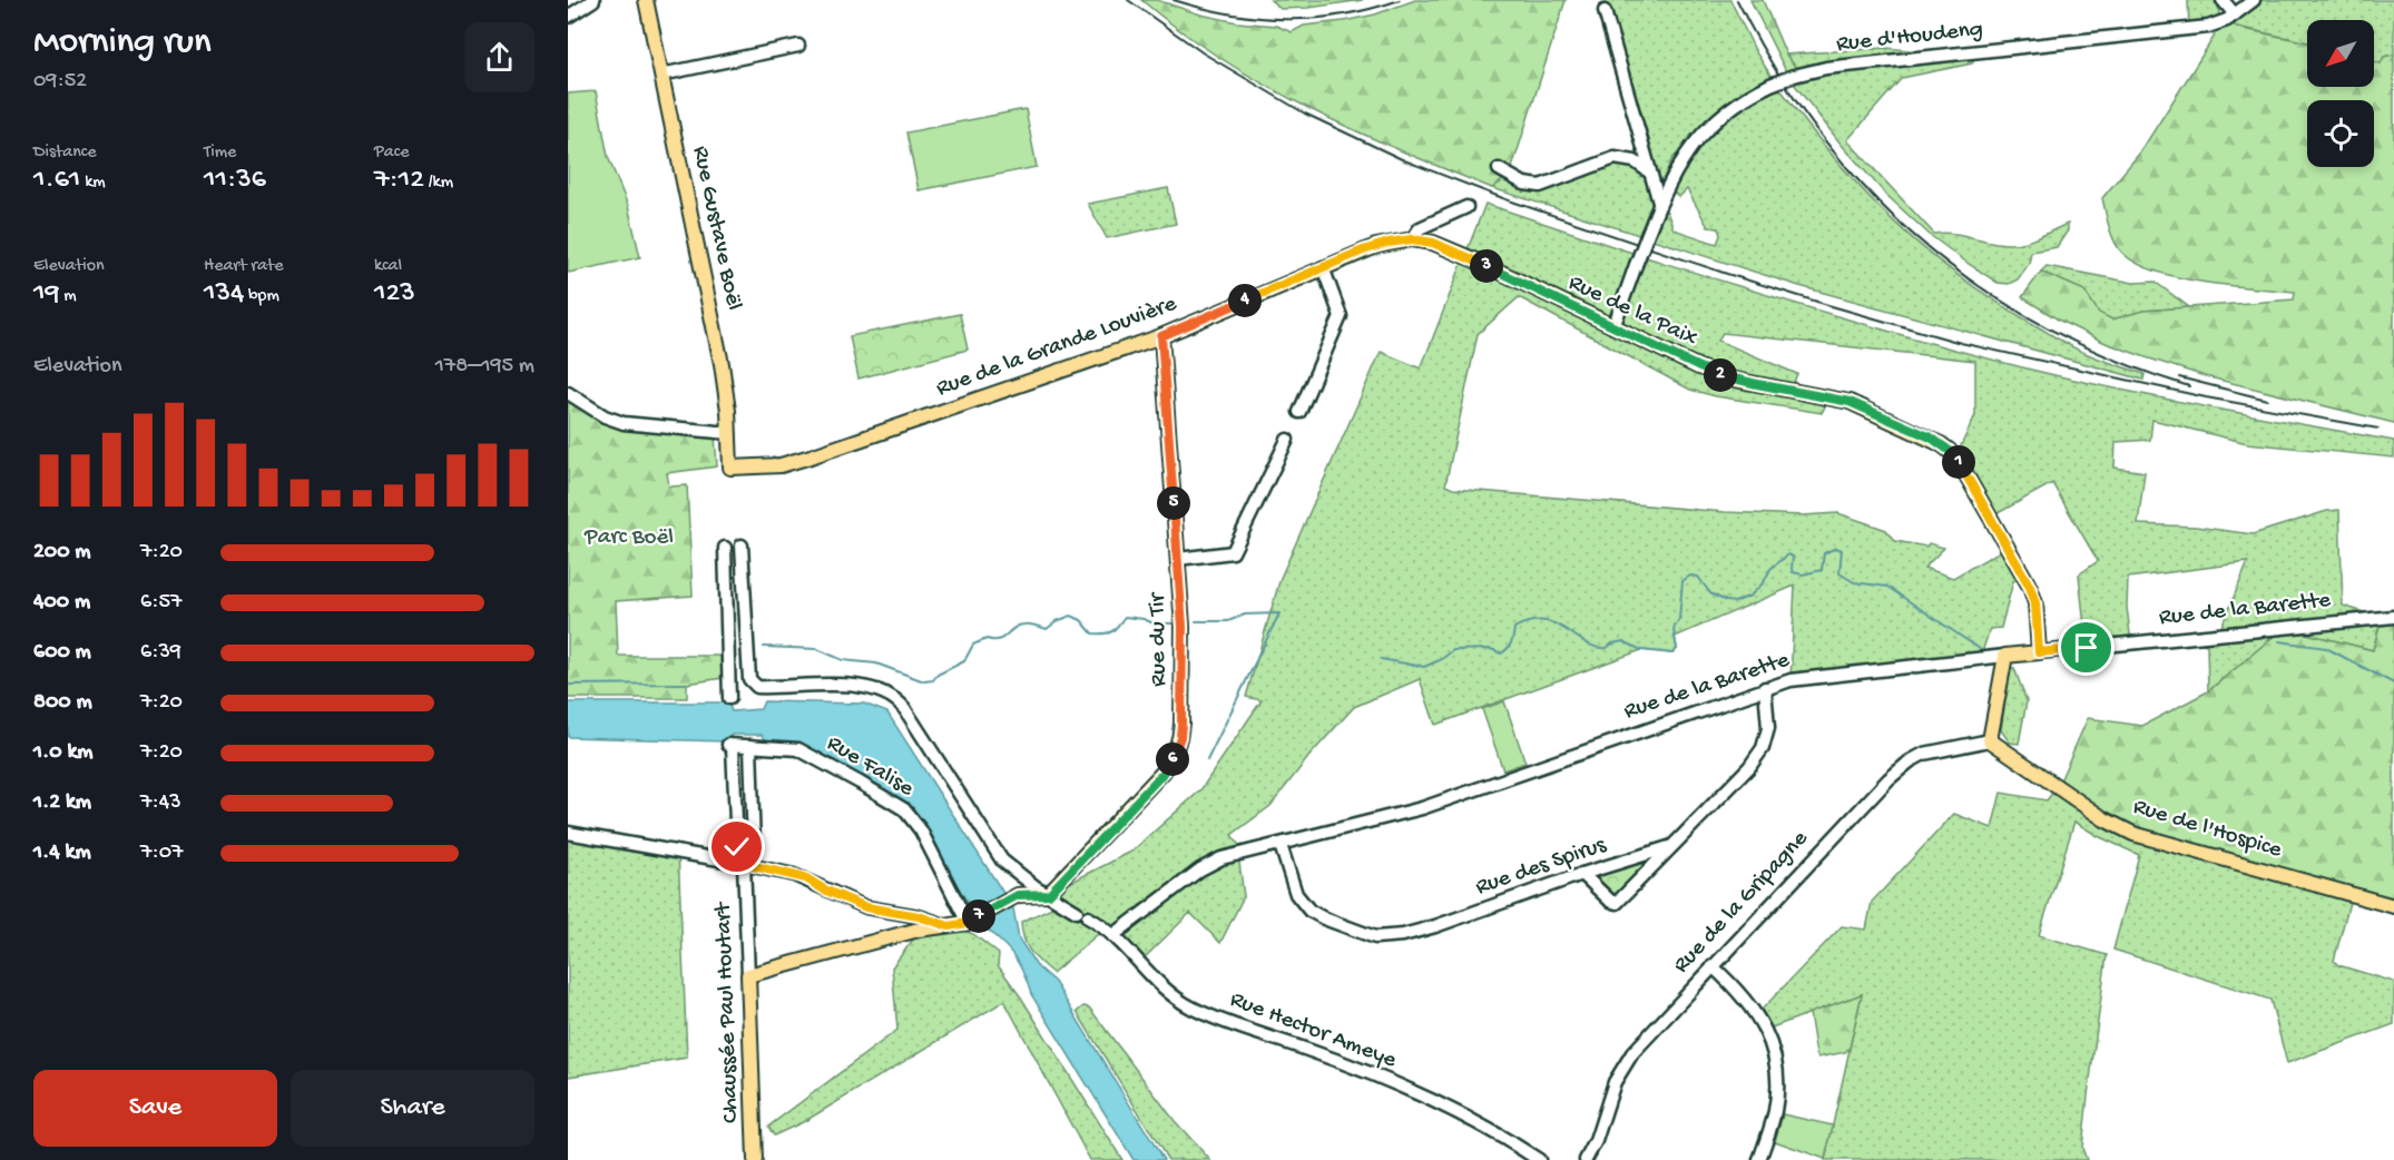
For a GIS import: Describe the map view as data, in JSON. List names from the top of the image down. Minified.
{"streets":{"main road":["Rue Gustave Boël","Rue de la Paix","Rue de la Grande Louvière","Rue de la Barette","Rue du Tir","Rue de l'Hospice","Chaussée Paul Houtart"],"street":["Rue d'Houdeng","Rue Falise","Rue des Spirus","Rue de la Gripagne","Rue Hector Ameye"]},"crossings":[["Rue d'Houdeng","Rue de la Paix"],["Rue Gustave Boël","Rue de la Grande Louvière"],["Rue de la Paix","Rue de la Grande Louvière"],["Rue de la Paix","Rue de la Barette"],["Rue de la Grande Louvière","Rue du Tir"],["Rue de la Barette","Rue des Spirus"],["Rue de la Barette","Rue Hector Ameye"],["Rue Falise","Chaussée Paul Houtart"],["Rue de l'Hospice","Rue de la Gripagne"]],"parks":["Parc Boël"],"north":"bottom left","page":{"heading":["Morning run","09:52"],"stats":[["Distance","1.61 km"],["Time","11:36"],["Pace","7:12 /km"],["Elevation","19 m"],["Heart rate","134 bpm"],["kcal","123"]],"pins":["3","4","2","1","5","6","7"],"chart":["Elevation","178–195 m"],"list":[{"name":"200 m","note":"7:20"},{"name":"400 m","note":"6:57"},{"name":"600 m","note":"6:39"},{"name":"800 m","note":"7:20"},{"name":"1.0 km","note":"7:20"},{"name":"1.2 km","note":"7:43"},{"name":"1.4 km","note":"7:07"}],"buttons":["Save","Share"]}}
